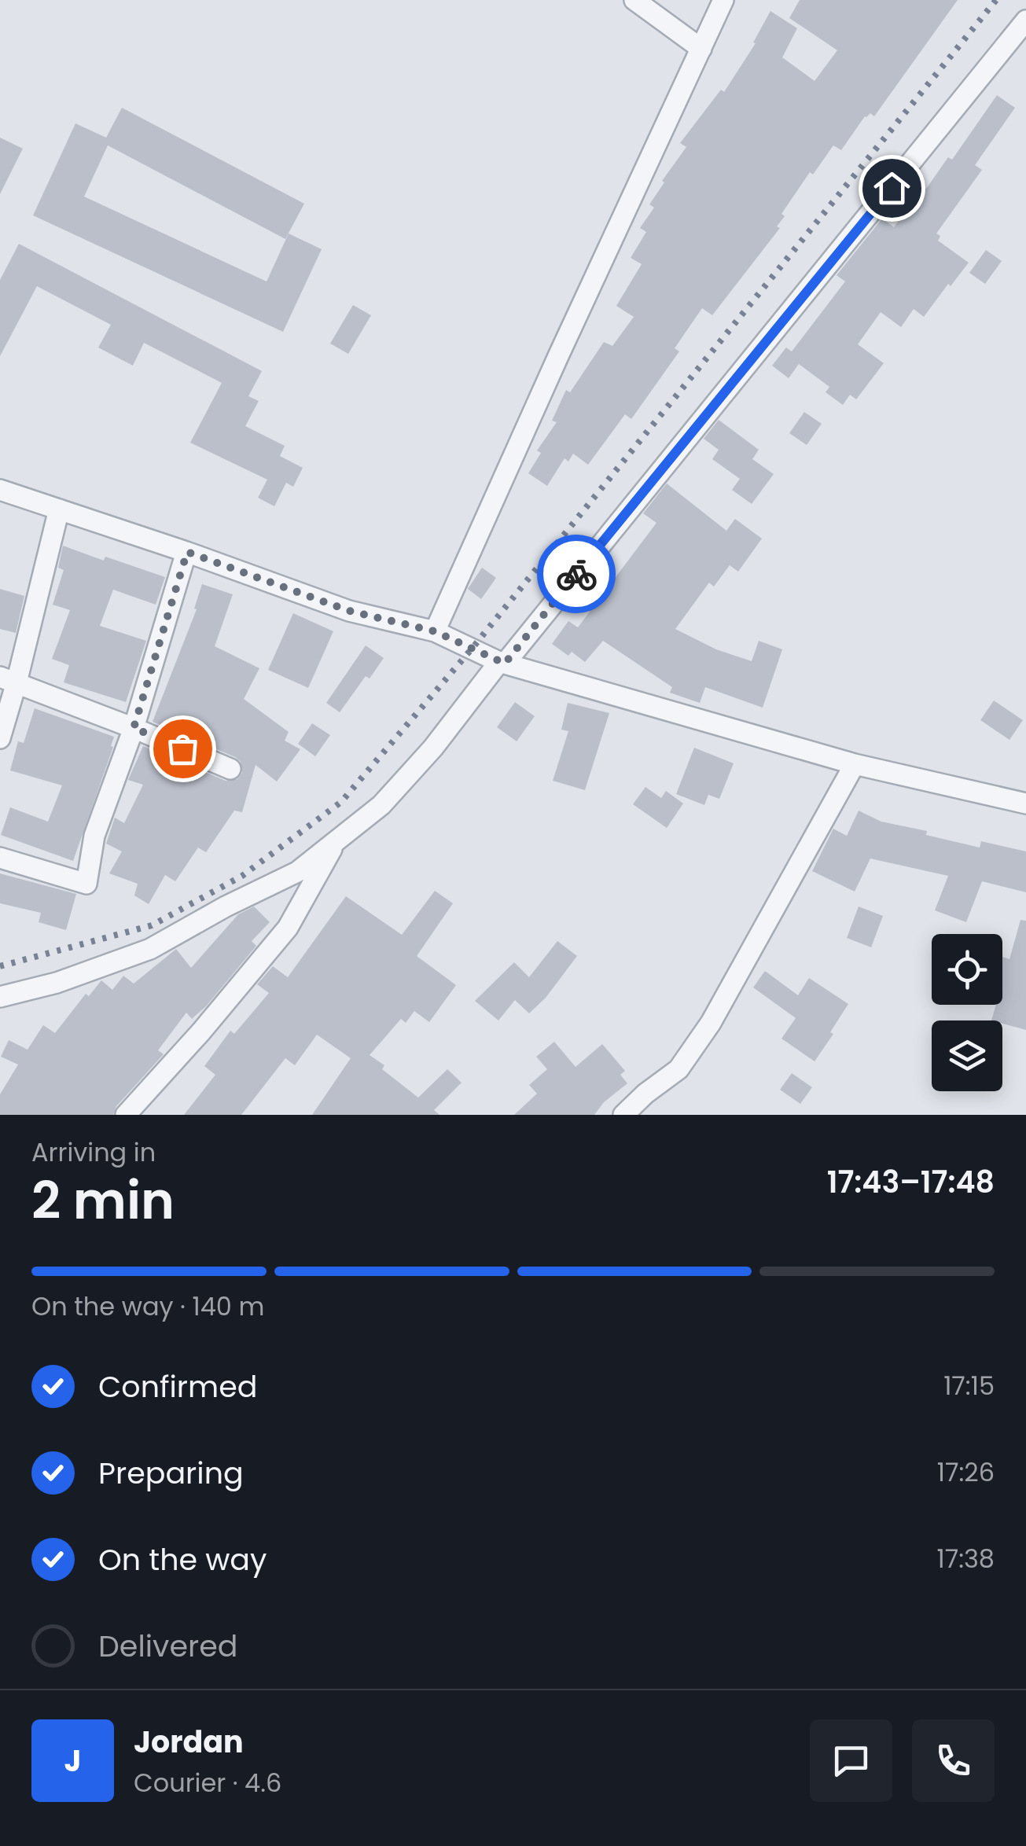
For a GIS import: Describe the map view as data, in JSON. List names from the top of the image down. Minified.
{"page":{"heading":["2 min","Arriving in","17:43–17:48"],"panel":["Jordan","Courier · 4.6"],"bar":"On the way · 140 m","list":[["Confirmed","17:15"],["Preparing","17:26"],["On the way","17:38"],"Delivered"],"round":"J"}}
